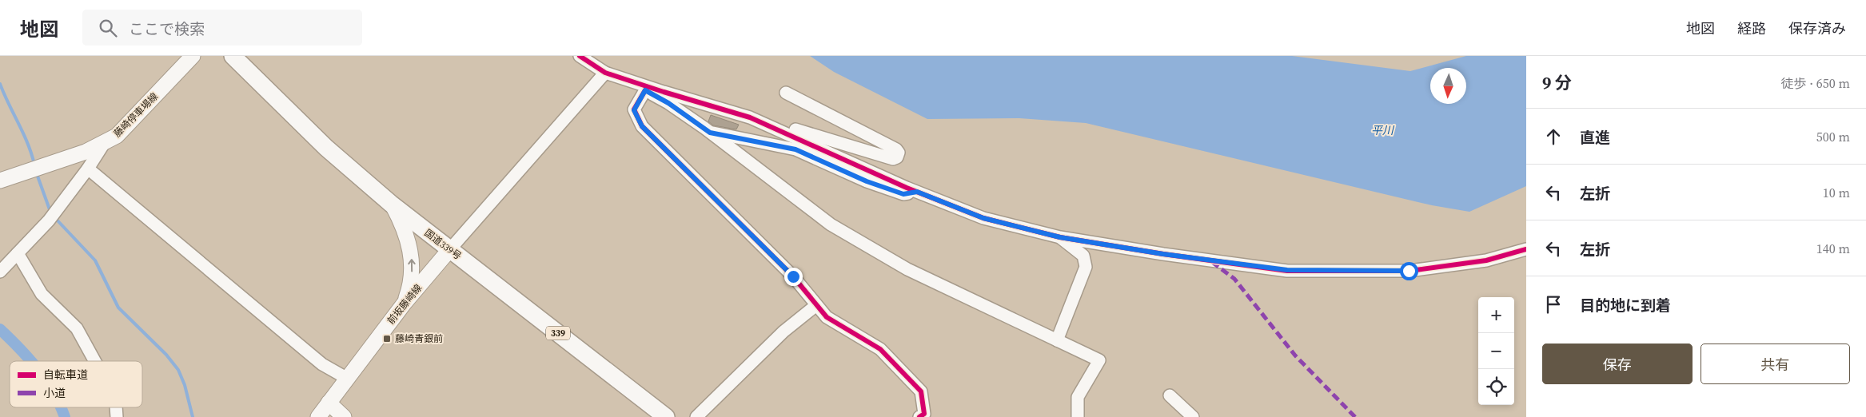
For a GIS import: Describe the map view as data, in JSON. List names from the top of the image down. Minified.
{"streets":{"highway":["国道339号","339"],"main road":["藤崎停車場線","前坂藤崎線"]},"crossings":[["国道339号","前坂藤崎線"]],"water":["平川"],"places":{"transit":["藤崎青銀前"]},"legend":["自転車道","小道"],"north":"bottom","page":{"header":"地図","search":"ここで検索","nav":["地図","経路","保存済み"],"heading":["9 分","徒歩 · 650 m"],"list":[["直進","500 m"],["左折","10 m"],["左折","140 m"],"目的地に到着"],"map_buttons":["+","−"],"buttons":["保存","共有"]}}
